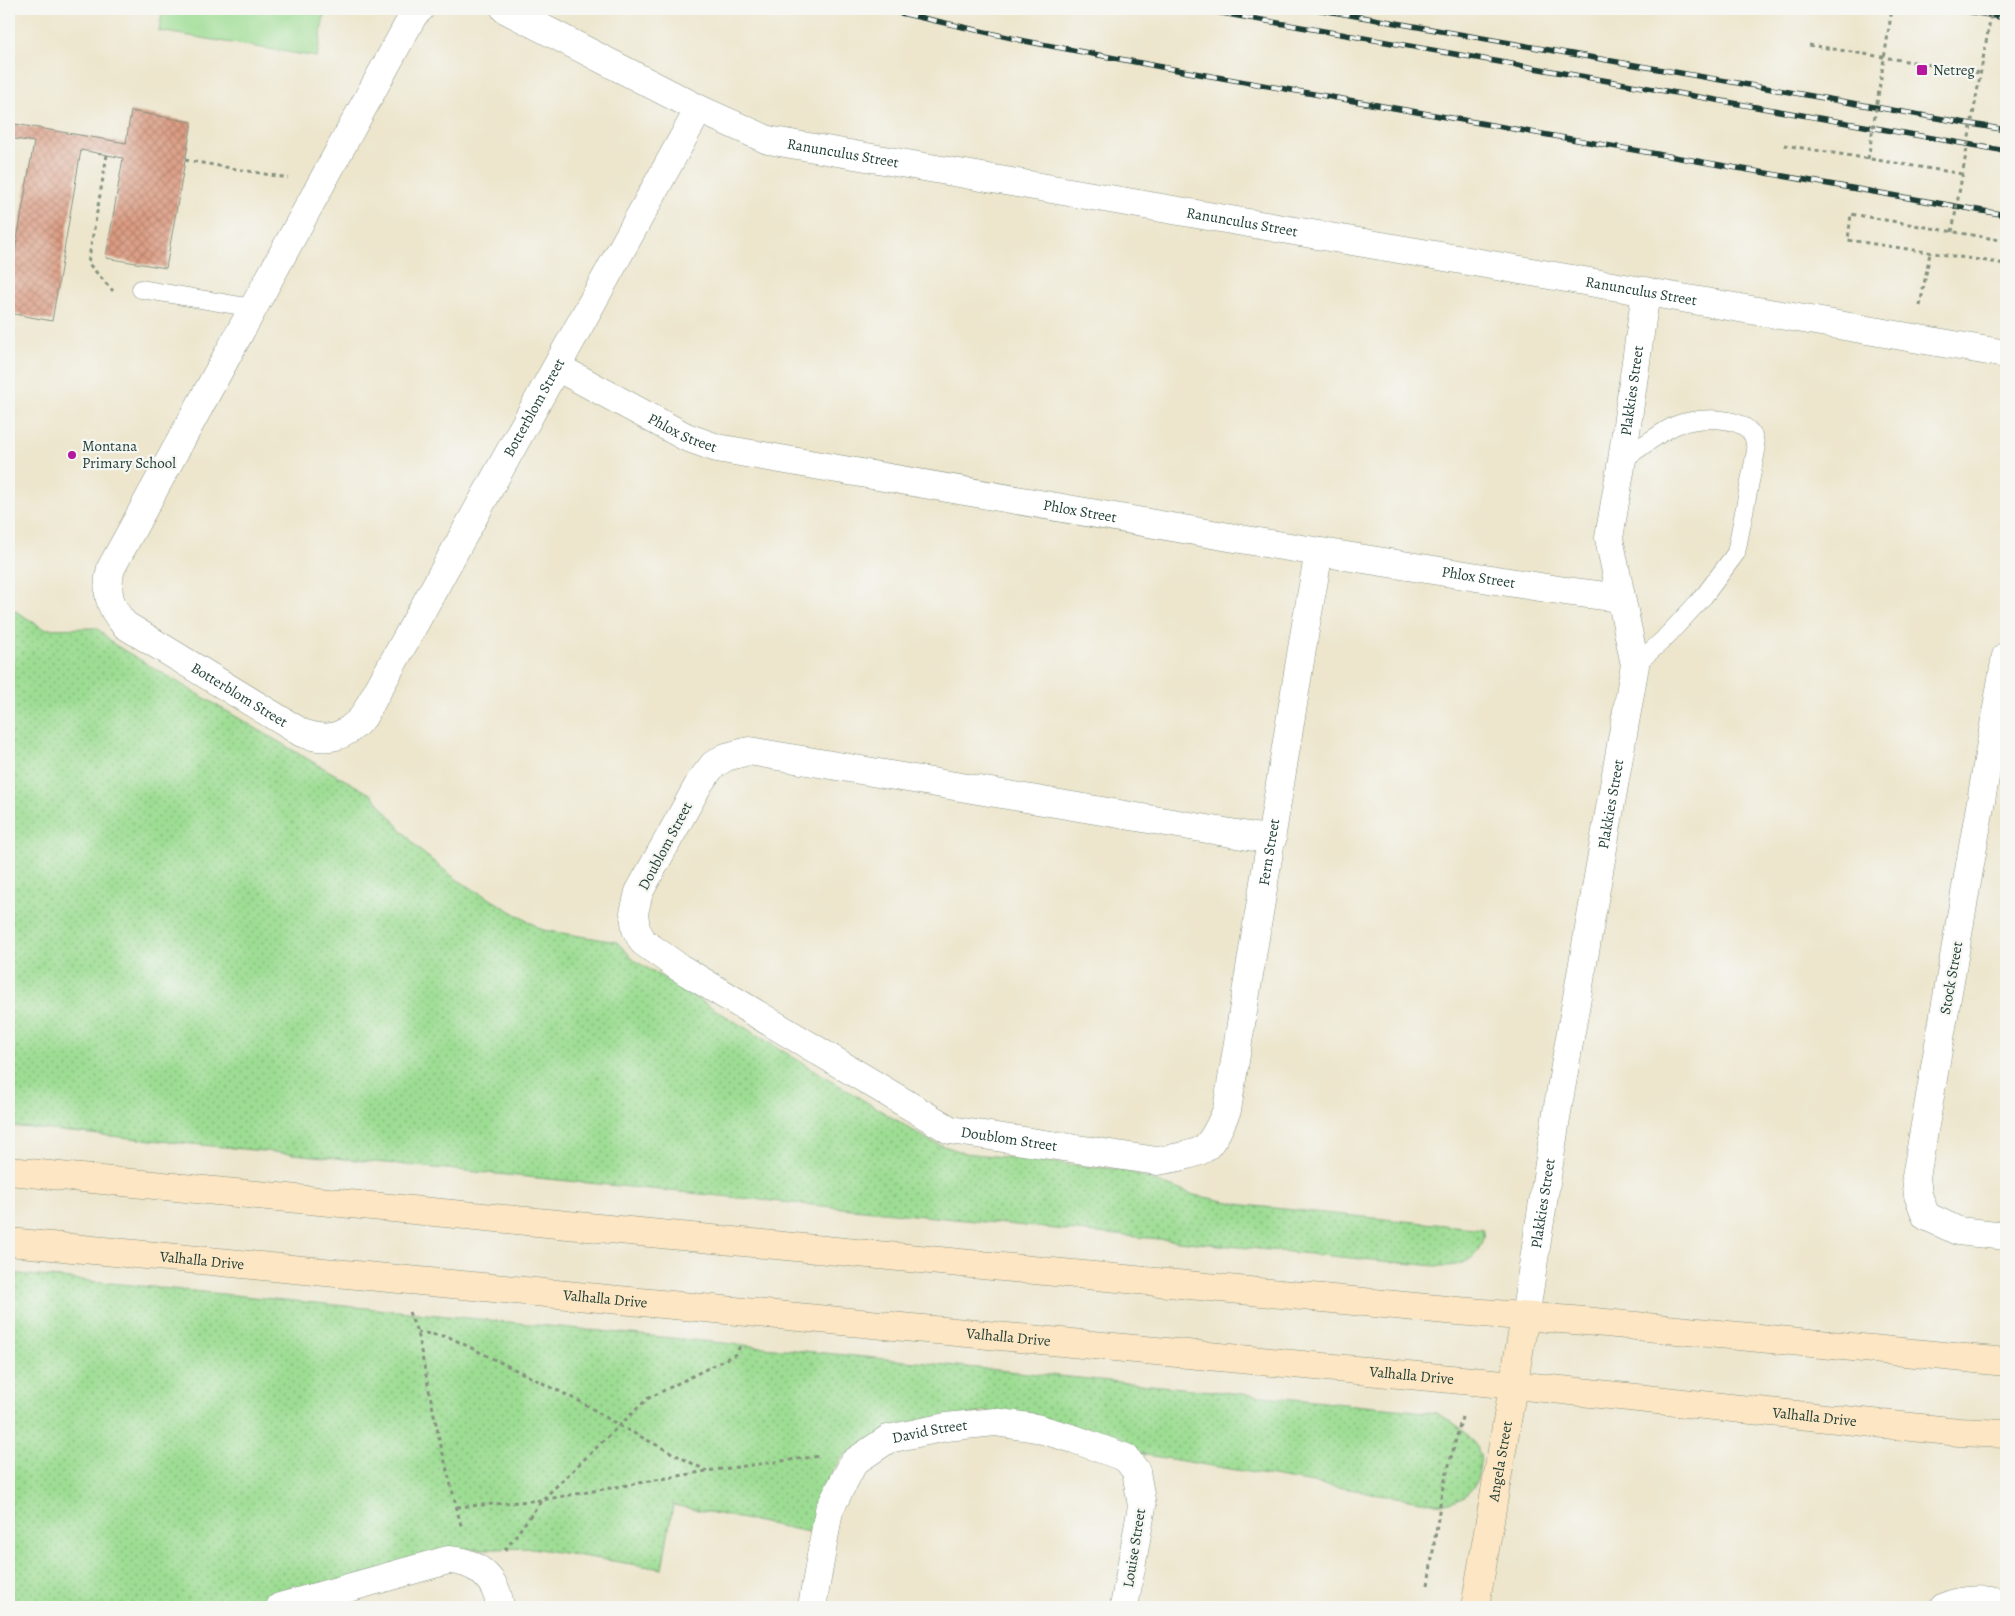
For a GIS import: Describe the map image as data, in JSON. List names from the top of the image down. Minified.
{"streets":{"main road":["Valhalla Drive","Angela Street"],"street":["Ranunculus Street","Plakkies Street","Botterblom Street","Phlox Street","Doublom Street","Fern Street","Stock Street","David Street","Louise Street"]},"crossings":[["Ranunculus Street","Plakkies Street"],["Ranunculus Street","Botterblom Street"],["Plakkies Street","Phlox Street"],["Plakkies Street","Angela Street"],["Botterblom Street","Phlox Street"],["Phlox Street","Fern Street"],["Doublom Street","Fern Street"],["Valhalla Drive","Angela Street"],["David Street","Louise Street"]],"places":{"transit":["Netreg"],"other":["Montana Primary School"]}}
